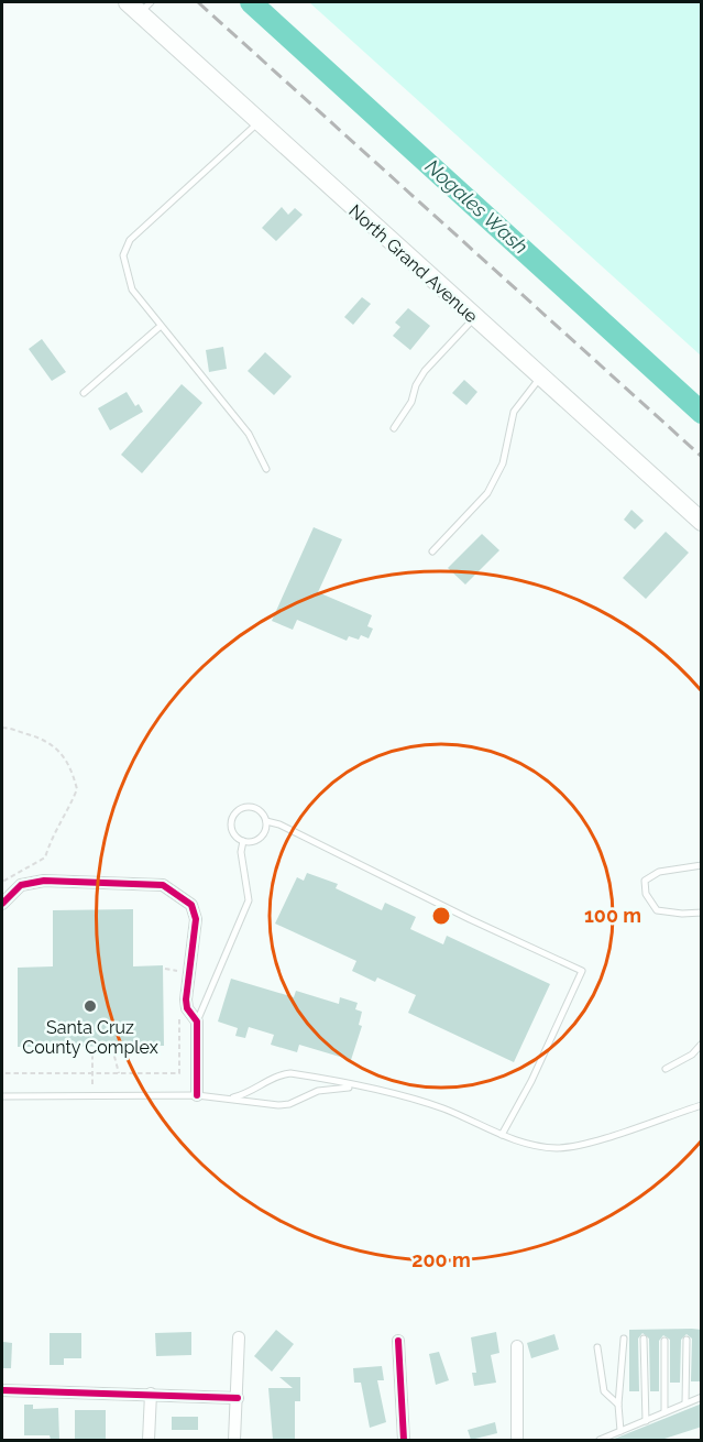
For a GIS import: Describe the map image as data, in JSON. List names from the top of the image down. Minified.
{"streets":{"main road":["North Grand Avenue"]},"water":["Nogales Wash"],"places":["Santa Cruz County Complex"],"rings":["100 m","200 m"]}
